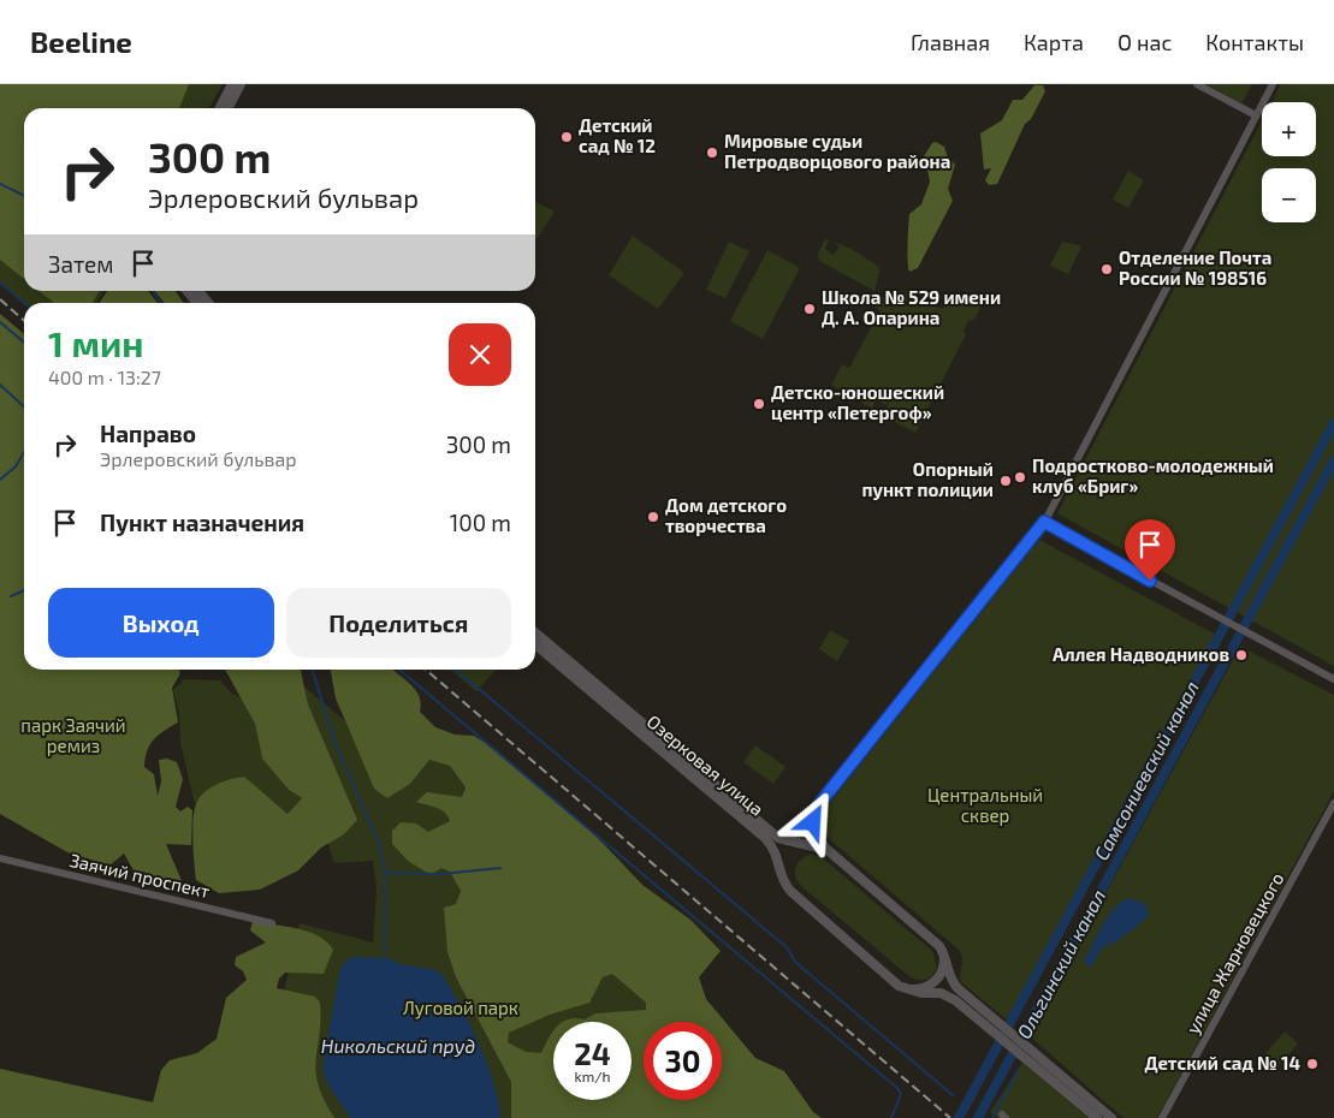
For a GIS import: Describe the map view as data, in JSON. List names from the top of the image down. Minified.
{"streets":{"street":["Озерковая улица","Заячий проспект","улица Жарновецкого"]},"water":["Самсониевский канал","Ольгинский канал","Никольский пруд"],"parks":["парк Заячий ремиз","Центральный сквер","Луговой парк"],"places":["Детский сад № 12","Мировые судьи Петродворцового района","Отделение Почта России № 198516","Школа № 529 имени Д. А. Опарина","Детско-юношеский центр «Петергоф»","Подростково-молодежный клуб «Бриг»","Опорный пункт полиции","Дом детского творчества","Аллея Надводников","Детский сад № 14"],"page":{"header":"Beeline","nav":["Главная","Карта","О нас","Контакты"],"map_buttons":["+","−"],"turn":["300 m","Эрлеровский бульвар"],"then":"Затем","heading":["1 мин","400 m · 13:27"],"list":[{"name":"Направо","note":"Эрлеровский бульвар","value":"300 m"},{"name":"Пункт назначения","value":"100 m"}],"buttons":["Выход","Поделиться"],"speed":"24 km/h","limit":"30"}}
